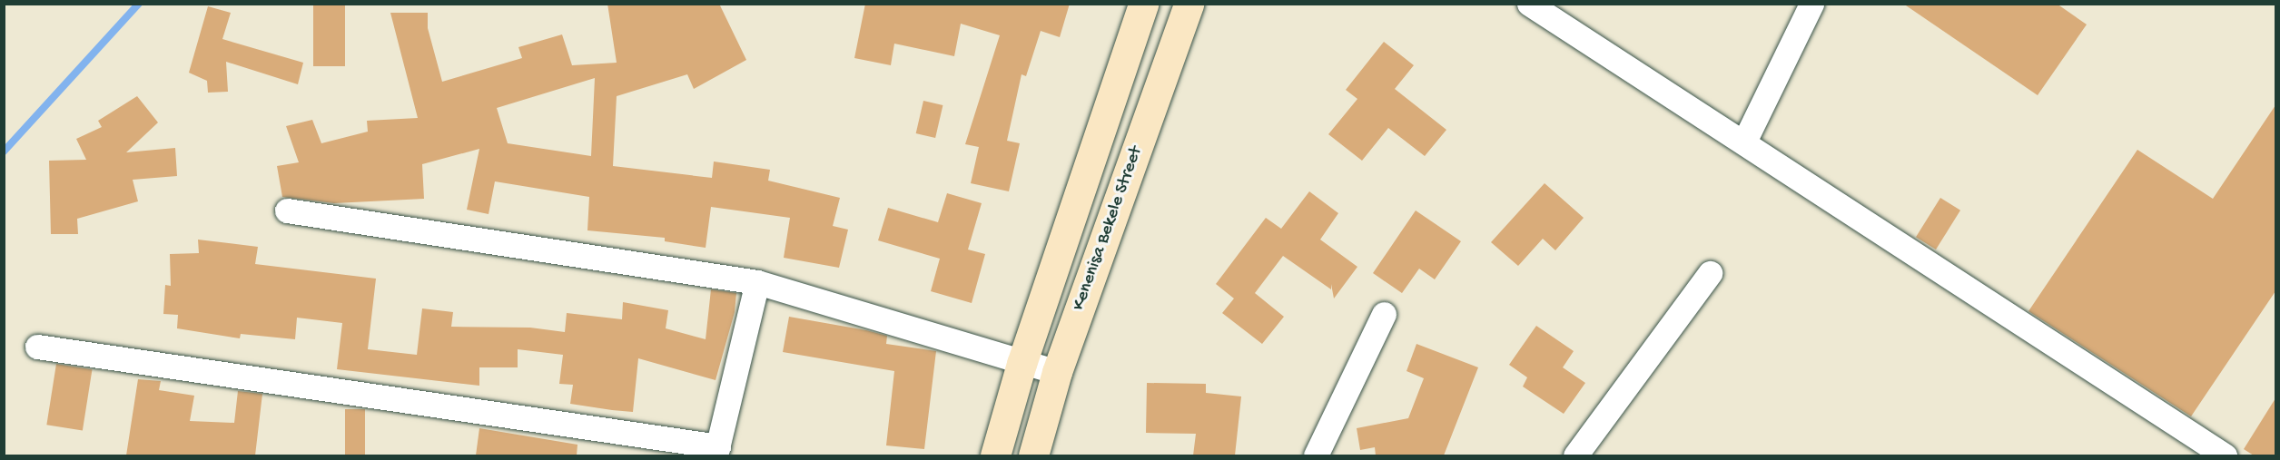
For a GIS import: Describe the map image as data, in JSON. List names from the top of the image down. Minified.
{"streets":{"main road":["Kenenisa Bekele Street"]}}
